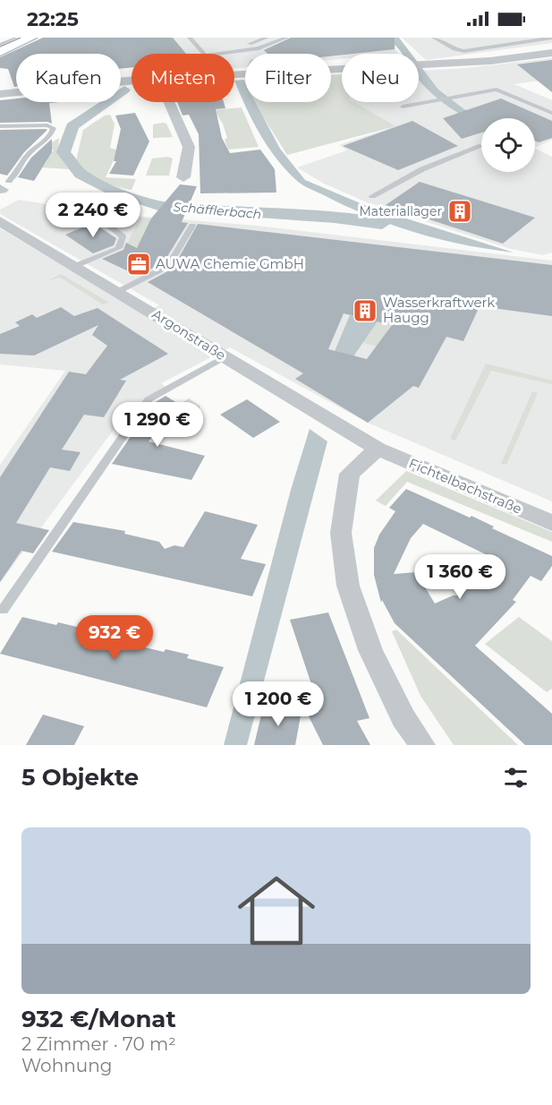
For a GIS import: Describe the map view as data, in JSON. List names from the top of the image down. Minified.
{"streets":{"street":["Argonstraße","Fichtelbachstraße"]},"crossings":[["Argonstraße","Fichtelbachstraße"]],"water":["Schäfflerbach"],"places":{"building":["Materiallager","Wasserkraftwerk Haugg"],"office":["AUWA Chemie GmbH"]},"page":{"status":"22:25","chip":["Kaufen","Mieten","Filter","Neu"],"price":["2 240 €","1 290 €","1 360 €","932 €","1 200 €"],"heading":"5 Objekte","list":[{"name":"932 €/Monat","note":"2 Zimmer · 70 m² · Wohnung"}]}}
